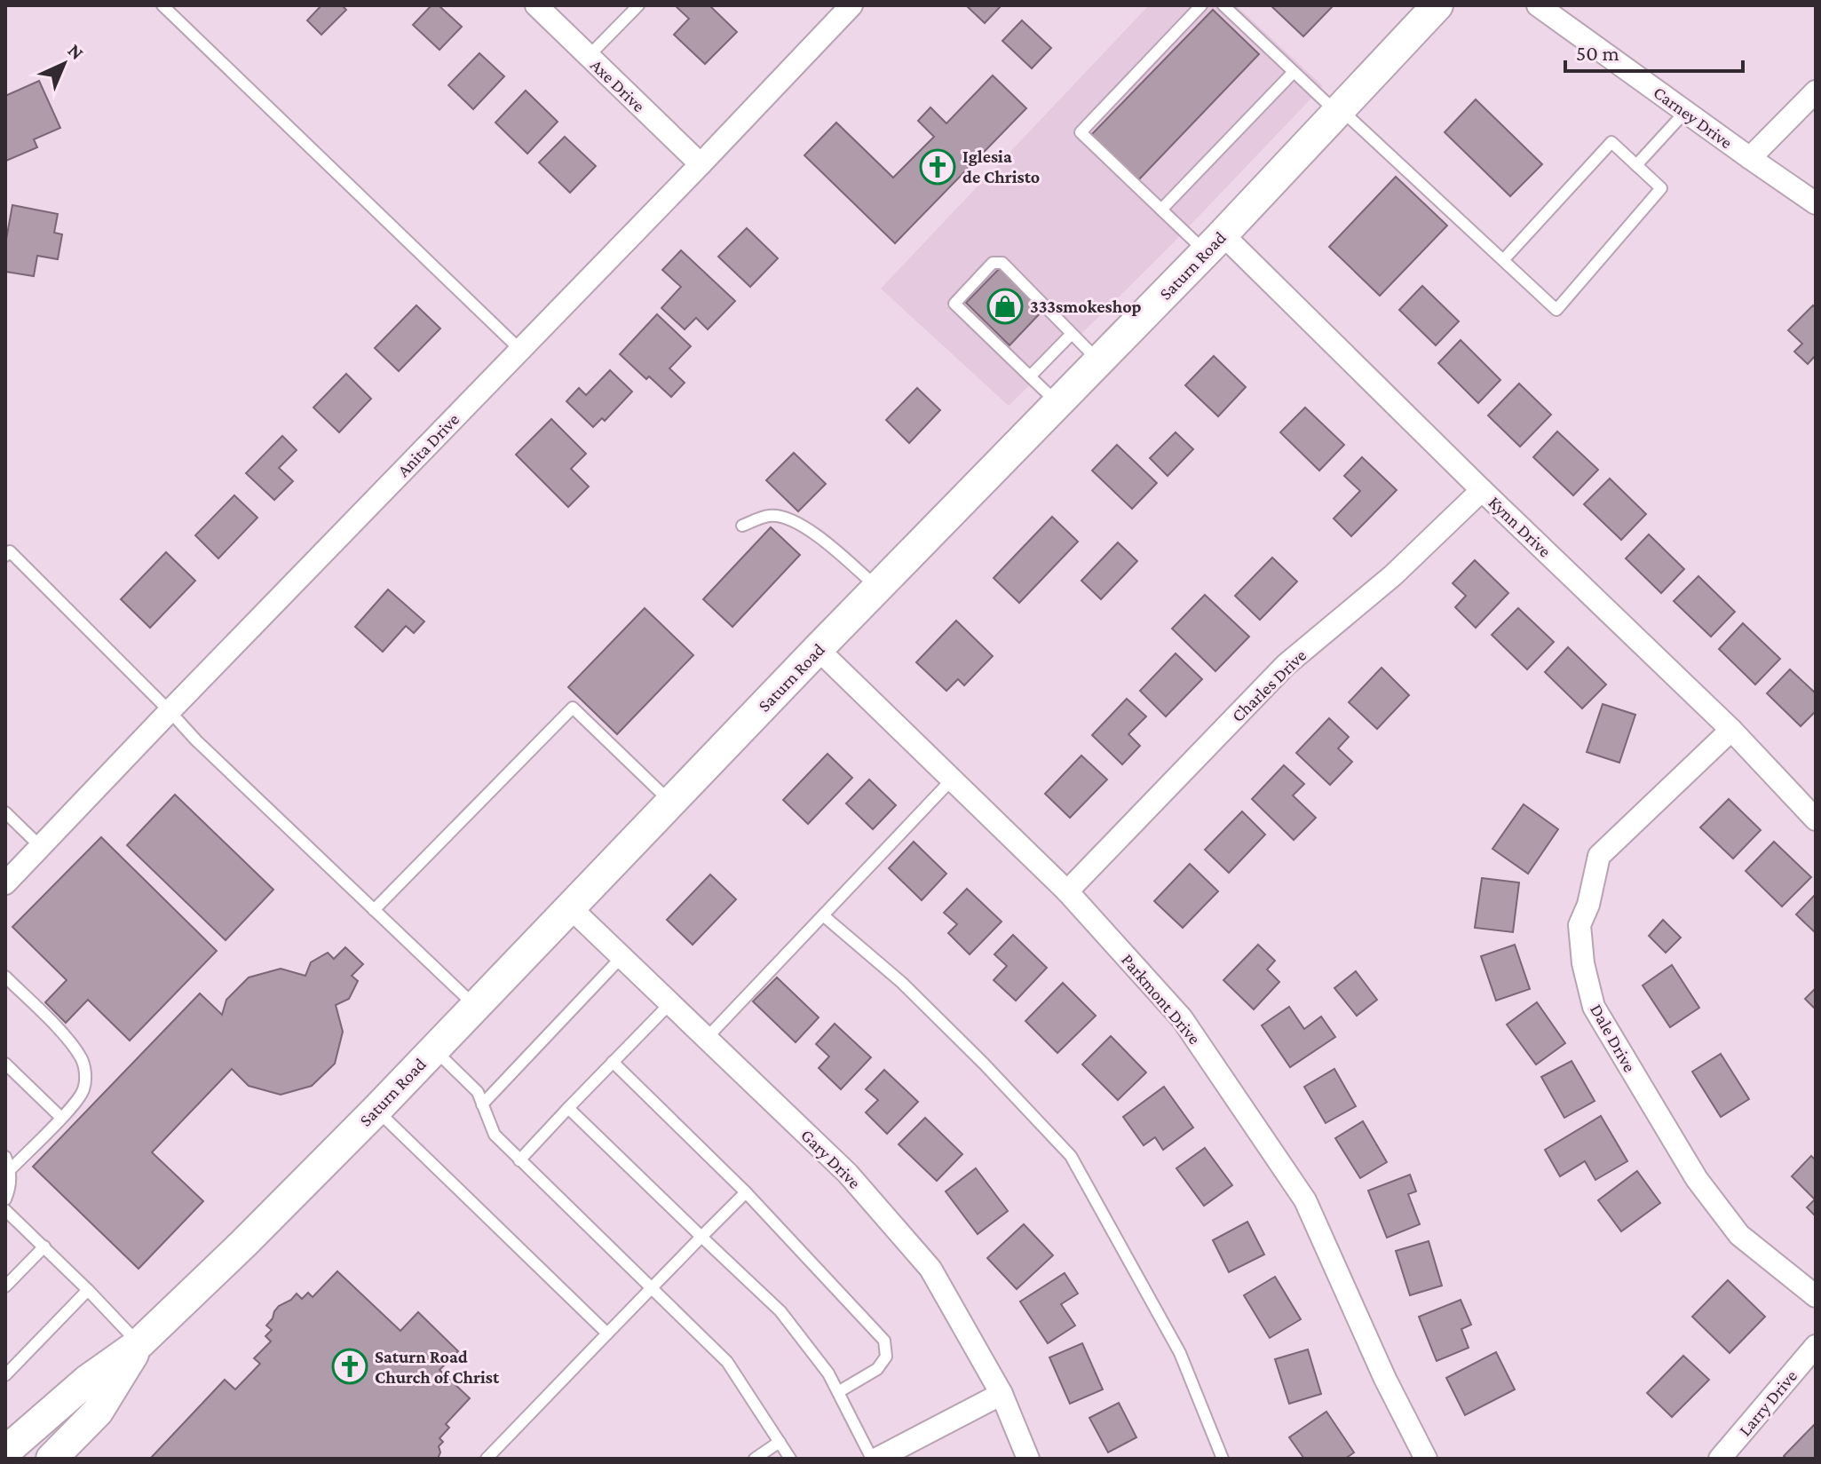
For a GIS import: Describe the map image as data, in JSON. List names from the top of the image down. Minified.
{"streets":{"street":["Axe Drive","Carney Drive","Saturn Road","Anita Drive","Kynn Drive","Charles Drive","Parkmont Drive","Dale Drive","Gary Drive","Larry Drive"]},"crossings":[["Axe Drive","Anita Drive"],["Saturn Road","Kynn Drive"],["Saturn Road","Parkmont Drive"],["Saturn Road","Gary Drive"],["Kynn Drive","Charles Drive"],["Kynn Drive","Dale Drive"],["Charles Drive","Parkmont Drive"]],"places":{"church":["Iglesia de Christo","Saturn Road Church of Christ"],"shop":["333smokeshop"]},"scale_bar":"50 m","north":"top right"}
